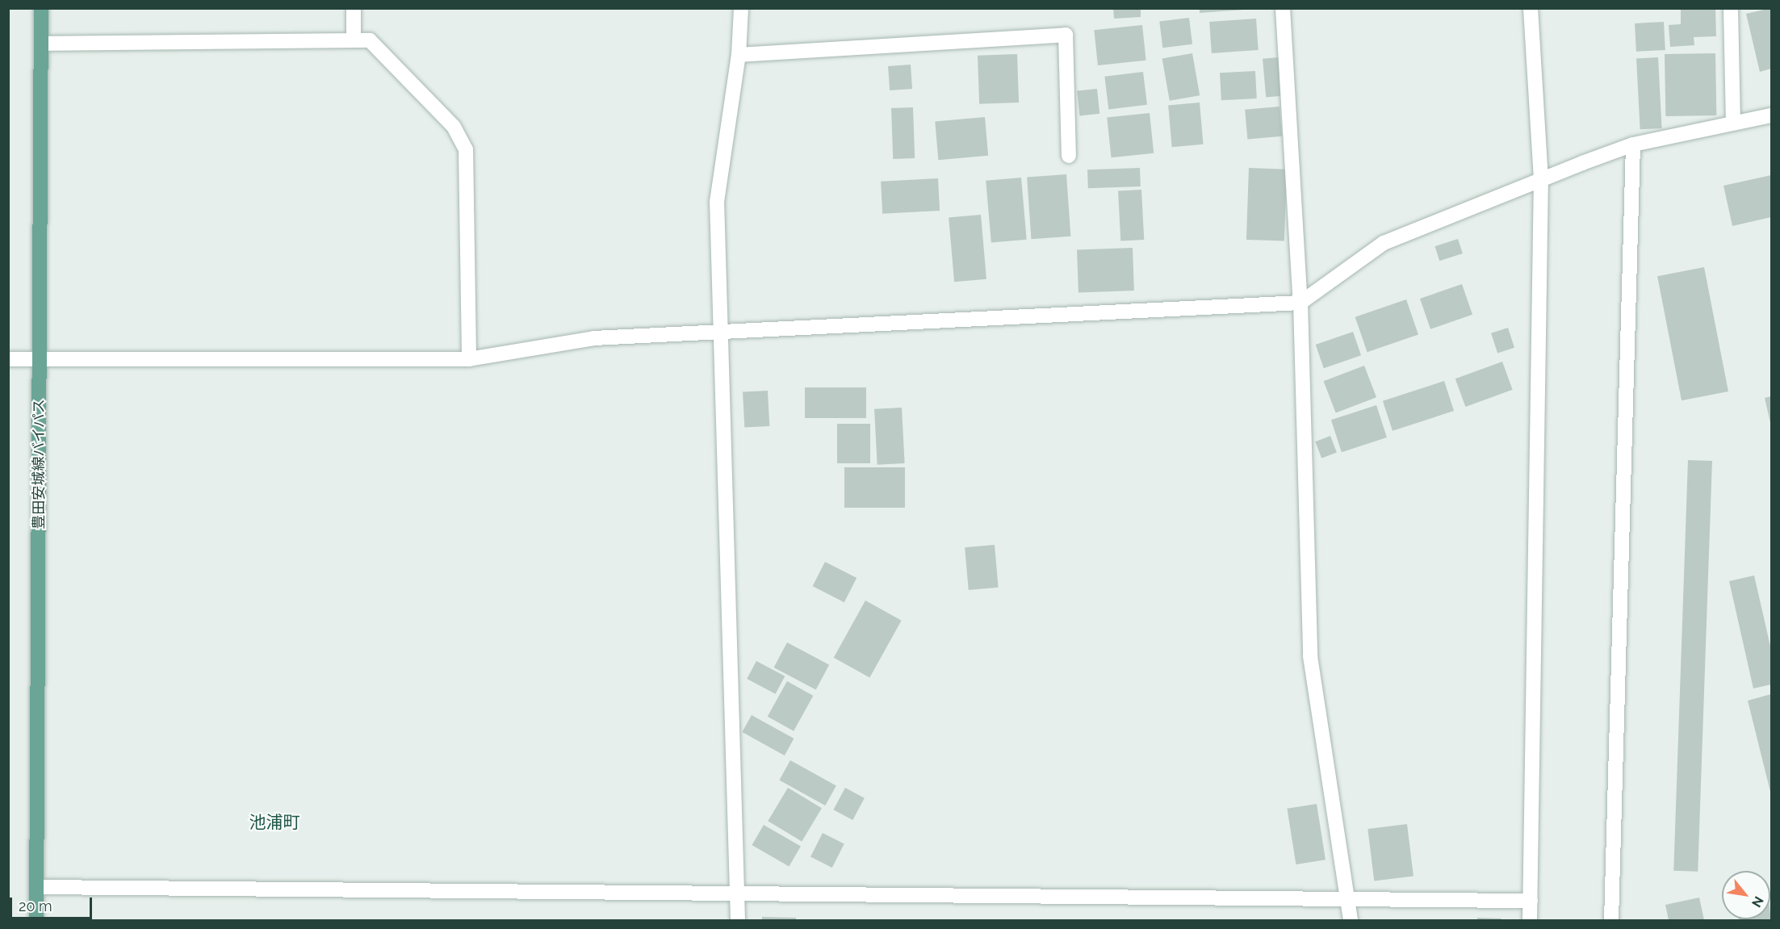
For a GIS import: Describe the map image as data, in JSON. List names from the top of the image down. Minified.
{"streets":{"main road":["豊田安城線バイパス"]},"districts":["池浦町"],"scale_bar":"20 m","north":"bottom right"}
